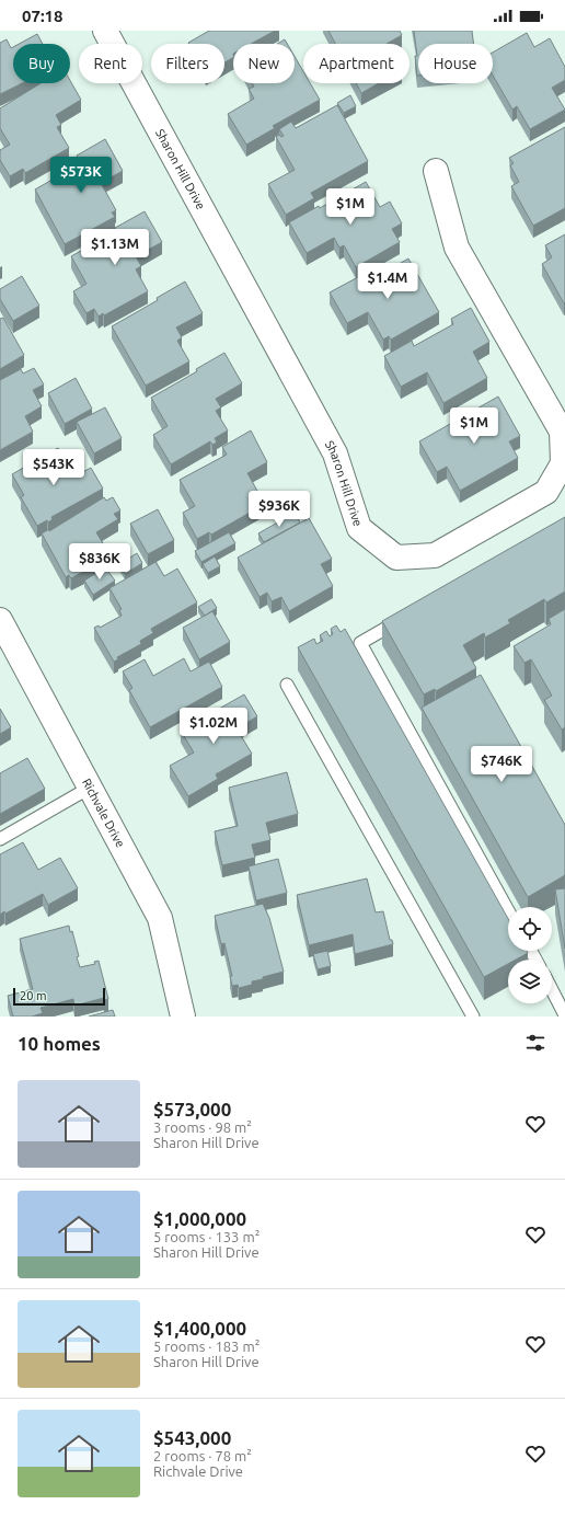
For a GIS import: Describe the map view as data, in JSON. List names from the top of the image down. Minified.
{"streets":{"street":["Sharon Hill Drive","Richvale Drive"]},"scale_bar":"20 m","page":{"status":"07:18","chip":["Buy","Rent","Filters","New","Apartment","House"],"price":["$573K","$1M","$1.13M","$1.4M","$1M","$543K","$936K","$836K","$1.02M","$746K"],"scale":"20 m","heading":"10 homes","list":[{"name":"$573,000","note":"3 rooms · 98 m² · Sharon Hill Drive"},{"name":"$1,000,000","note":"5 rooms · 133 m² · Sharon Hill Drive"},{"name":"$1,400,000","note":"5 rooms · 183 m² · Sharon Hill Drive"},{"name":"$543,000","note":"2 rooms · 78 m² · Richvale Drive"}]}}
